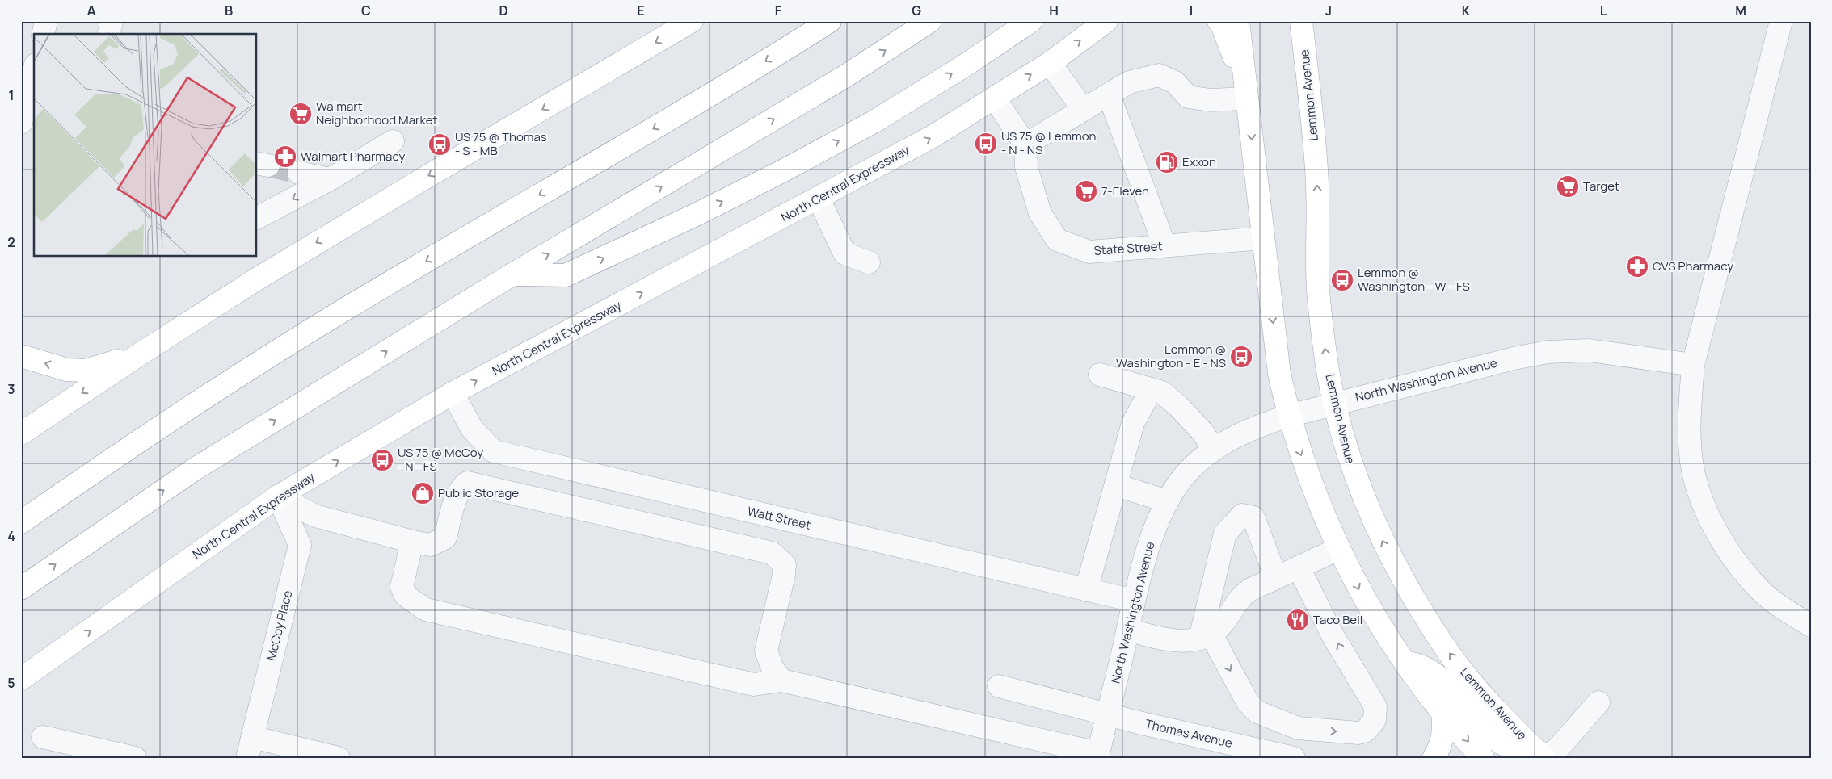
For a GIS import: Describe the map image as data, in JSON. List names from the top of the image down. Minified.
{"streets":{"main road":["Lemmon Avenue","North Central Expressway"],"street":["State Street","North Washington Avenue","Watt Street","McCoy Place","Thomas Avenue"]},"crossings":[["Lemmon Avenue","North Washington Avenue"],["North Central Expressway","Watt Street"],["North Central Expressway","McCoy Place"],["North Washington Avenue","Watt Street"],["North Washington Avenue","Thomas Avenue"]],"places":{"supermarket":["Walmart Neighborhood Market","Target","7-Eleven"],"bus stop":["US 75 @ Lemmon - N - NS","US 75 @ Thomas - S - MB","Lemmon @ Washington - W - FS","Lemmon @ Washington - E - NS","US 75 @ McCoy - N - FS"],"pharmacy":["Walmart Pharmacy","CVS Pharmacy"],"fuel station":["Exxon"],"shop":["Public Storage"],"restaurant":["Taco Bell"]},"grid":{"columns":["A","B","C","D","E","F","G","H","I","J","K","L","M"],"rows":["1","2","3","4","5"]}}
